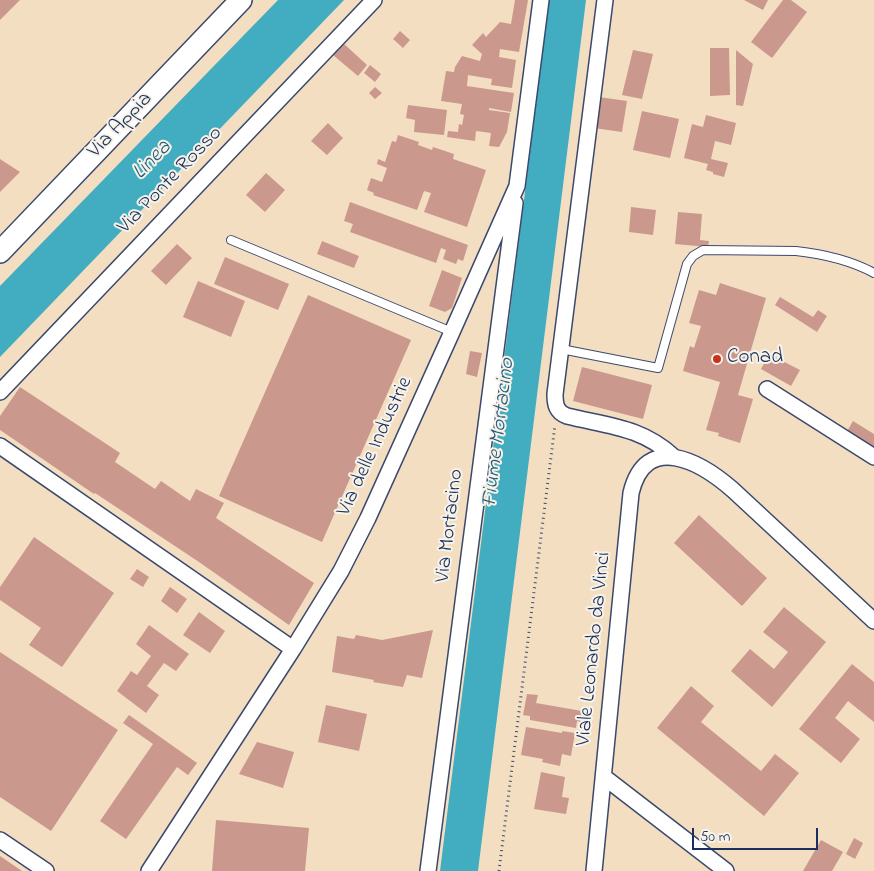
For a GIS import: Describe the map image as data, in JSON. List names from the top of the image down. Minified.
{"streets":{"main road":["Via Appia"],"street":["Via Ponte Rosso","Via delle Industrie","Via Mortacino","Viale Leonardo da Vinci"]},"crossings":[["Via delle Industrie","Via Mortacino"]],"water":["Linea","Fiume Mortacino"],"places":["Conad"],"scale_bar":"50 m"}
